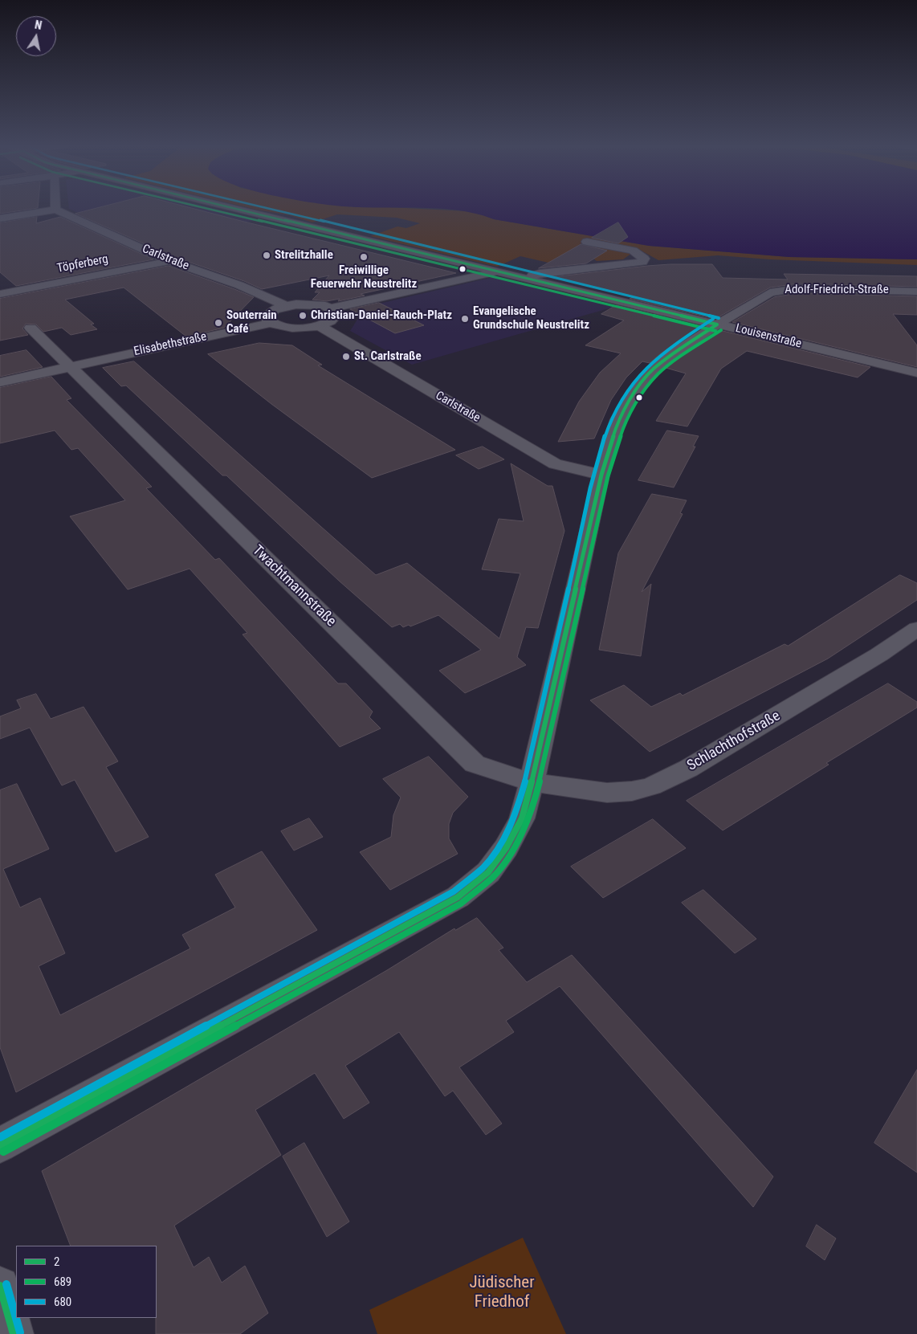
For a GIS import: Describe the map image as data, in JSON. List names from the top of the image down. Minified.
{"streets":{"street":["Carlstraße","Töpferberg","Adolf-Friedrich-Straße","Louisenstraße","Elisabethstraße","Twachtmannstraße","Schlachthofstraße"]},"crossings":[["Carlstraße","Töpferberg"],["Carlstraße","Adolf-Friedrich-Straße"],["Adolf-Friedrich-Straße","Louisenstraße"],["Adolf-Friedrich-Straße","Twachtmannstraße"],["Adolf-Friedrich-Straße","Schlachthofstraße"],["Elisabethstraße","Twachtmannstraße"],["Twachtmannstraße","Schlachthofstraße"]],"parks":["Jüdischer Friedhof"],"places":["Strelitzhalle","Freiwillige Feuerwehr Neustrelitz","Christian-Daniel-Rauch-Platz","Evangelische Grundschule Neustrelitz","Souterrain Café","St. Carlstraße"],"lines":["transit line 2","transit line 689","transit line 680"],"legend":["2","689","680"],"north":"top"}
